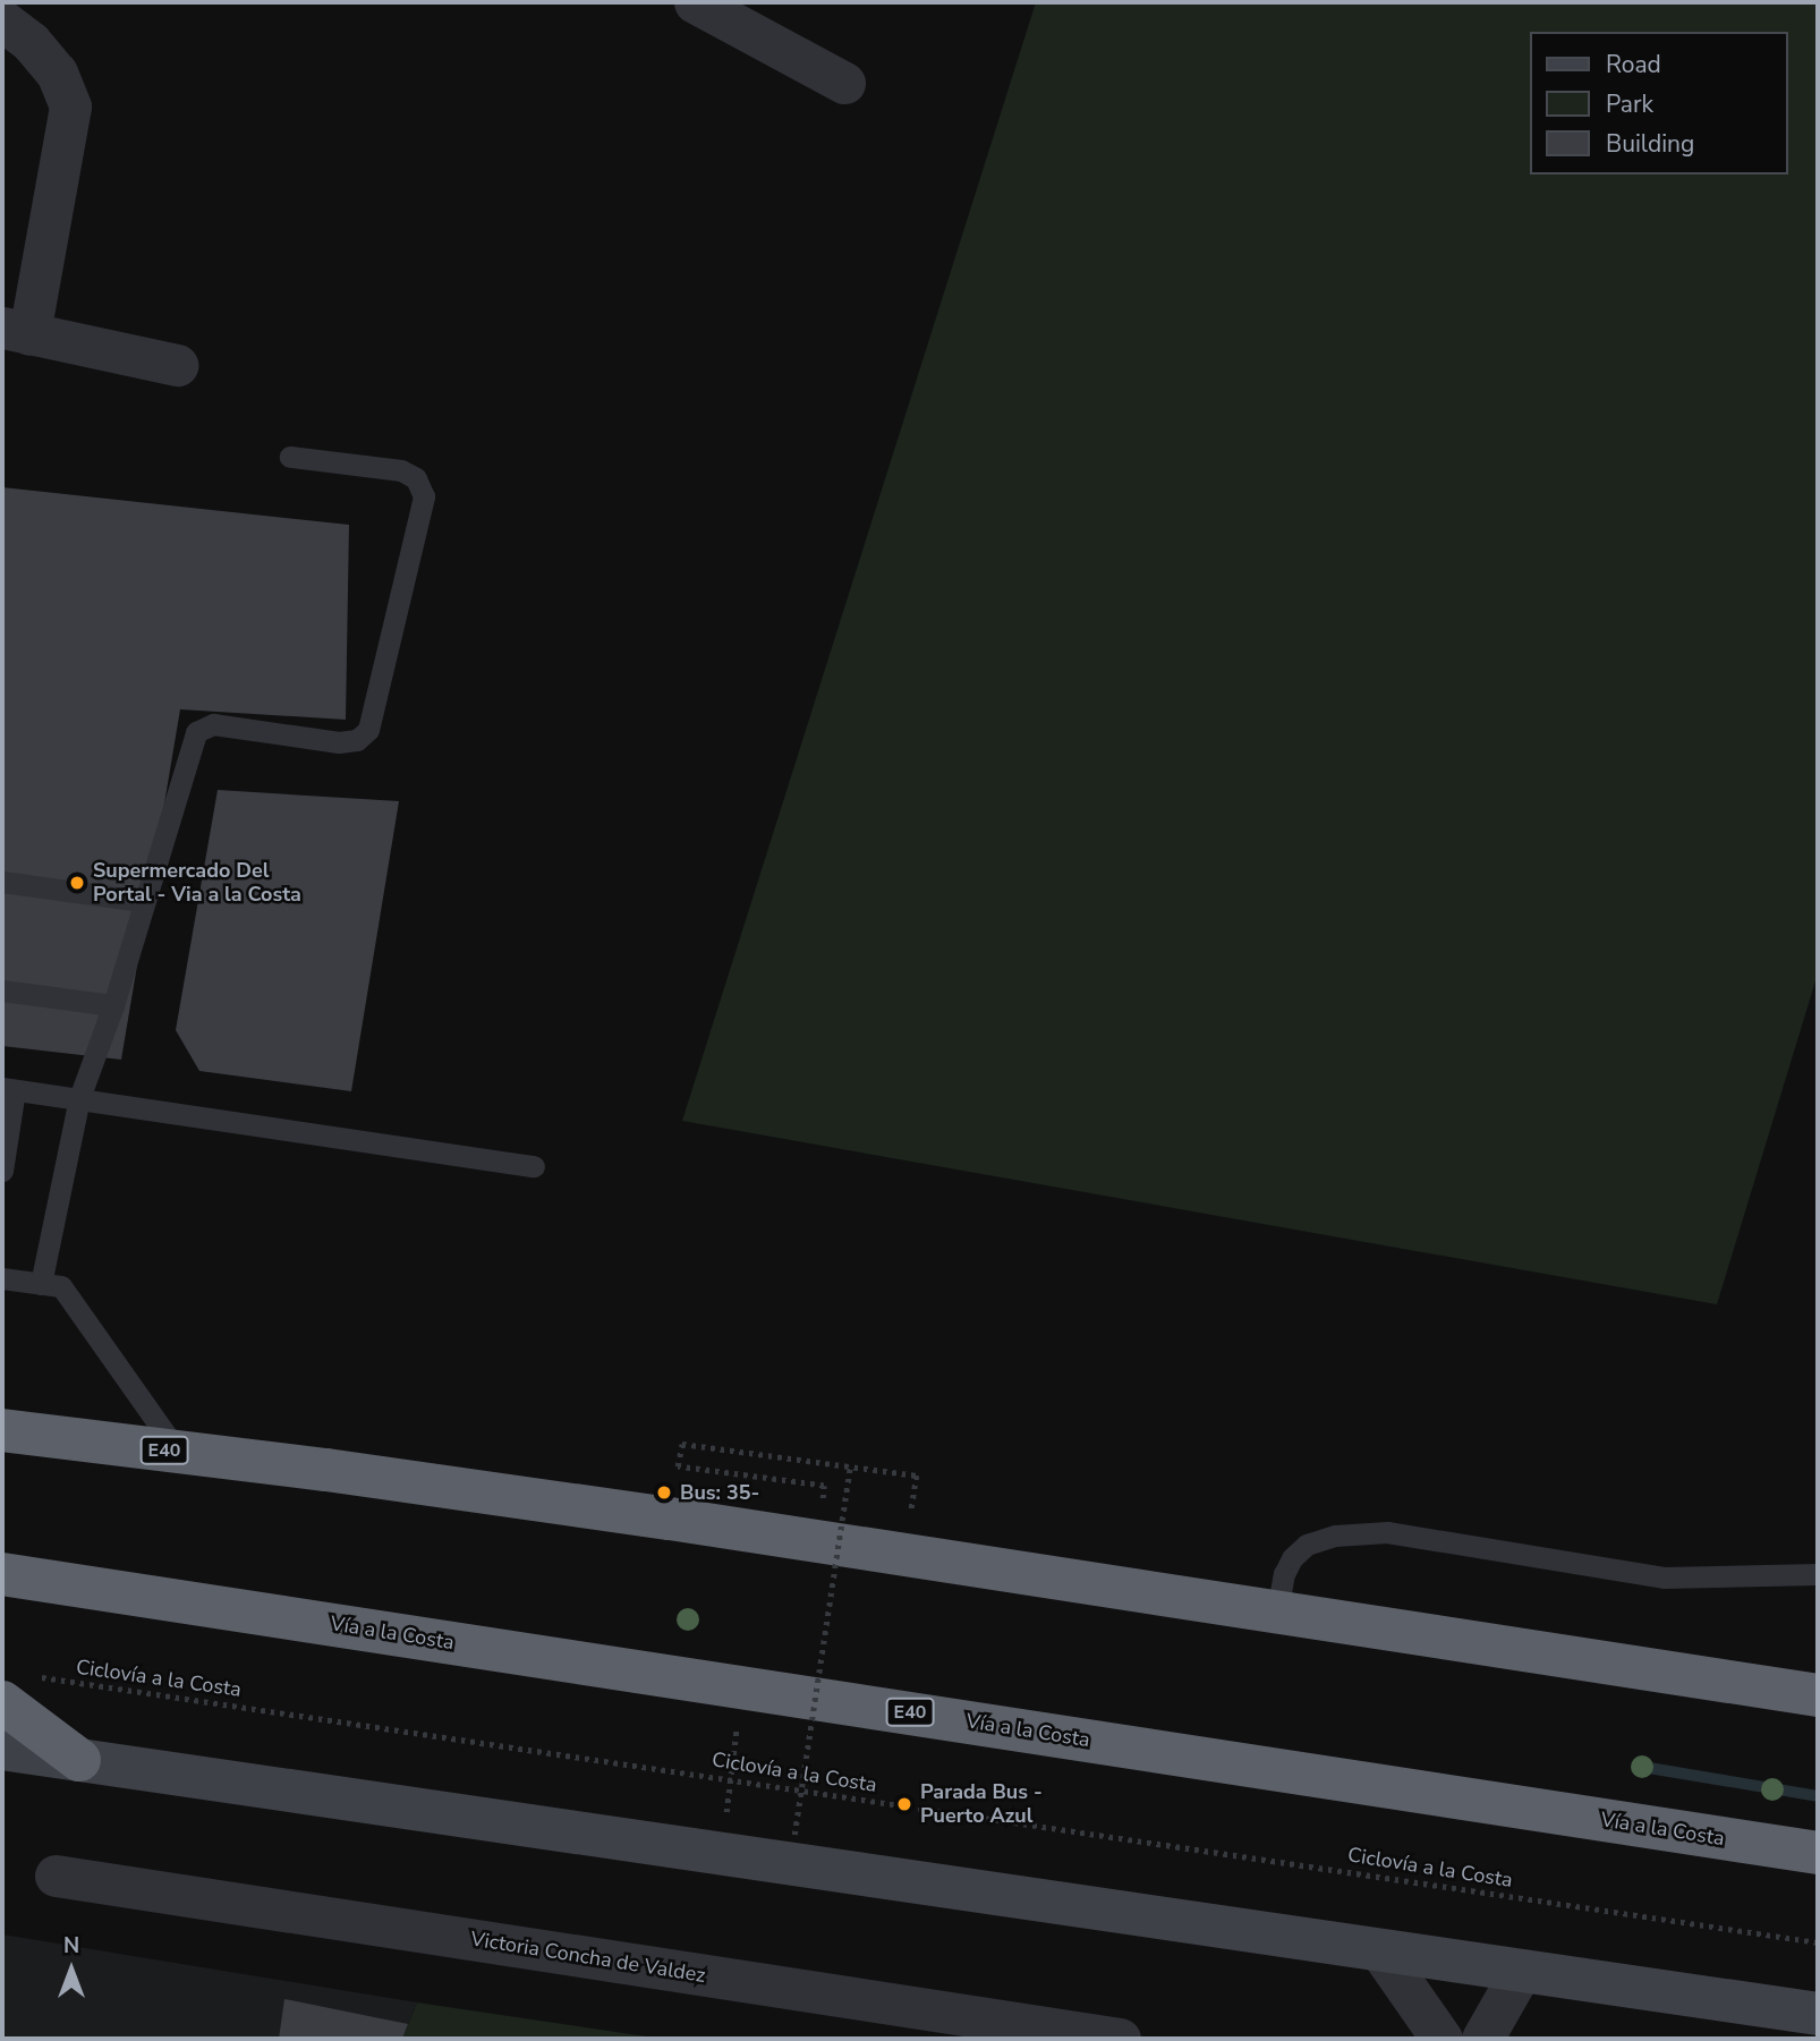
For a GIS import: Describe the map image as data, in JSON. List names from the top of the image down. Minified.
{"streets":{"highway":["E40","Vía a la Costa"],"street":["Victoria Concha de Valdez"],"path":["Ciclovía a la Costa"]},"places":["Supermercado Del Portal - Via a la Costa","Bus: 35-","Parada Bus - Puerto Azul"],"legend":["Road","Park","Building"],"north":"top"}
